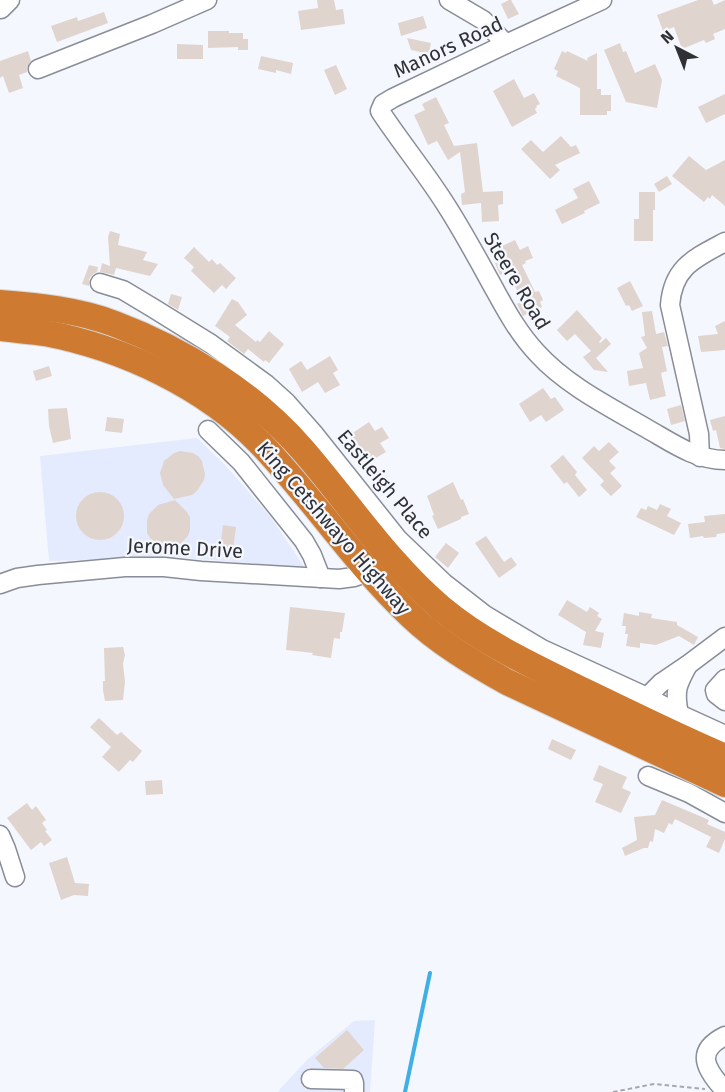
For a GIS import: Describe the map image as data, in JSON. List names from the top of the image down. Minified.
{"streets":{"highway":["King Cetshwayo Highway"],"street":["Manors Road","Steere Road","Eastleigh Place","Jerome Drive"]},"crossings":[["Manors Road","Steere Road"],["King Cetshwayo Highway","Jerome Drive"]],"north":"top left"}
